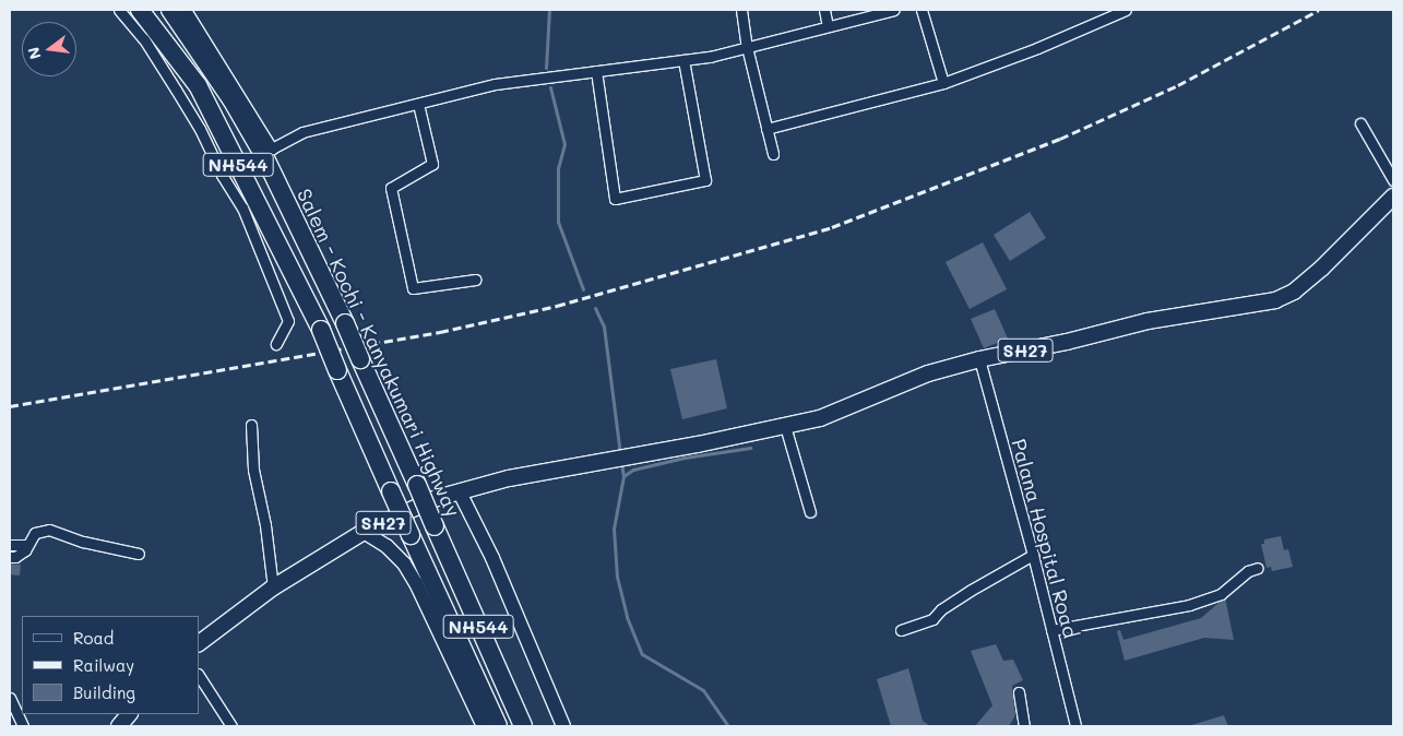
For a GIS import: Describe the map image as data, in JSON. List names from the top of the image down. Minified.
{"streets":{"highway":["NH544","Salem - Kochi - Kanyakumari Highway"],"main road":["SH27"],"street":["Palana Hospital Road"]},"crossings":[["SH27","Palana Hospital Road"]],"legend":["Road","Railway","Building"],"north":"left"}
